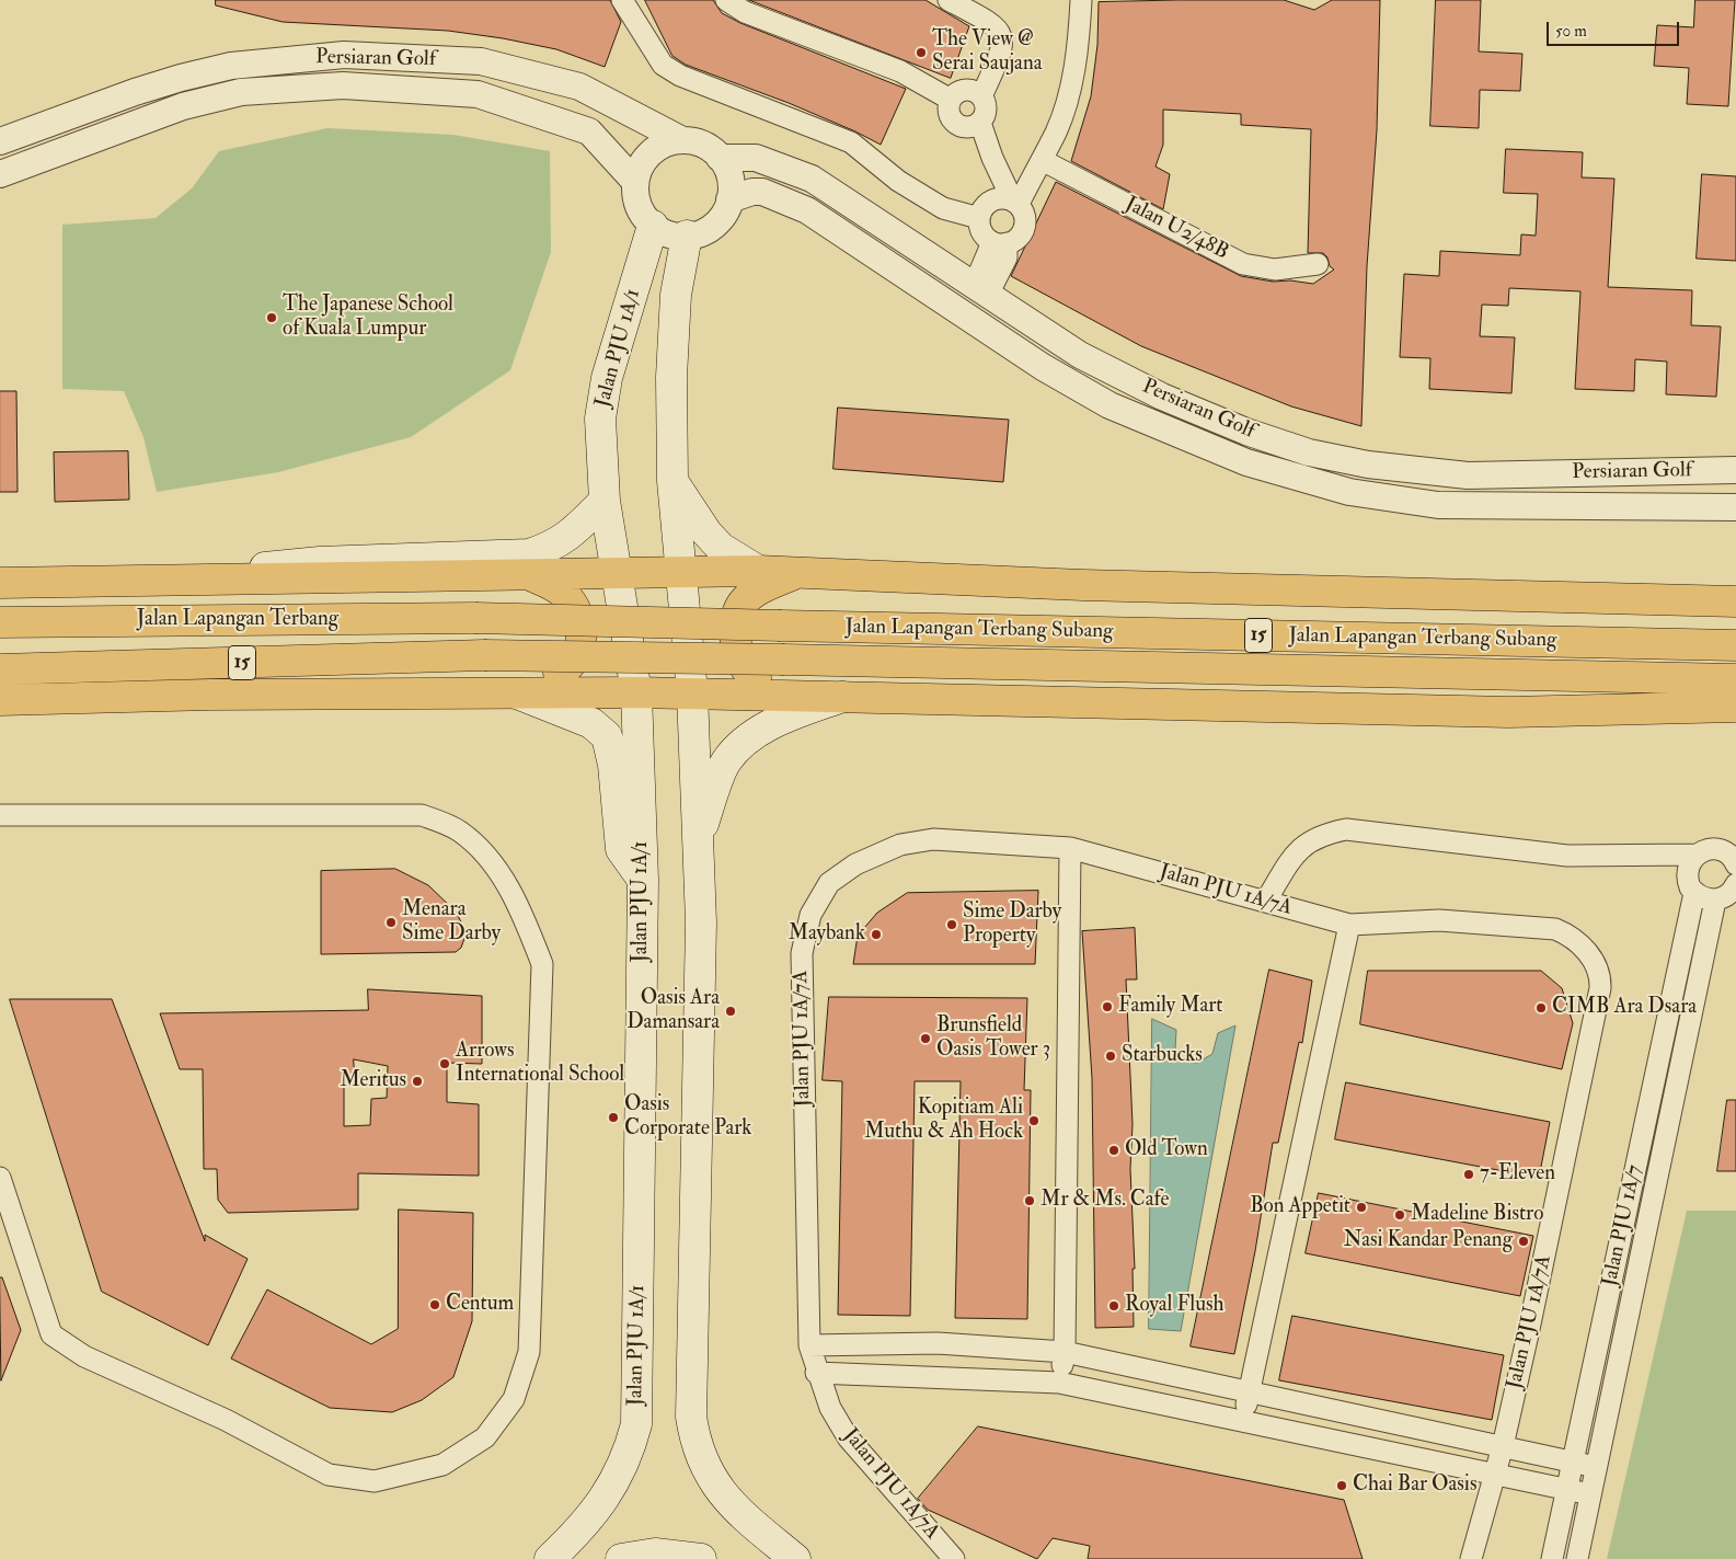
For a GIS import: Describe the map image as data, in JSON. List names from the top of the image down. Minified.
{"streets":{"main road":["Jalan PJU 1A/1","Jalan Lapangan Terbang","Jalan Lapangan Terbang Subang","15"],"street":["Persiaran Golf","Jalan U2/48B","Jalan PJU 1A/7A","Jalan PJU 1A/7"]},"crossings":[["Persiaran Golf","Jalan PJU 1A/1"],["Jalan Lapangan Terbang","Jalan Lapangan Terbang Subang"]],"places":["The View @ Serai Saujana","The Japanese School of Kuala Lumpur","Menara Sime Darby","Sime Darby Property","Maybank","Family Mart","CIMB Ara Dsara","Oasis Ara Damansara","Brunsfield Oasis Tower 3","Starbucks","Arrows International School","Meritus","Oasis Corporate Park","Kopitiam Ali Muthu & Ah Hock","Old Town","7-Eleven","Mr & Ms. Cafe","Bon Appetit","Madeline Bistro","Nasi Kandar Penang","Centum","Royal Flush","Chai Bar Oasis"],"scale_bar":"50 m"}
